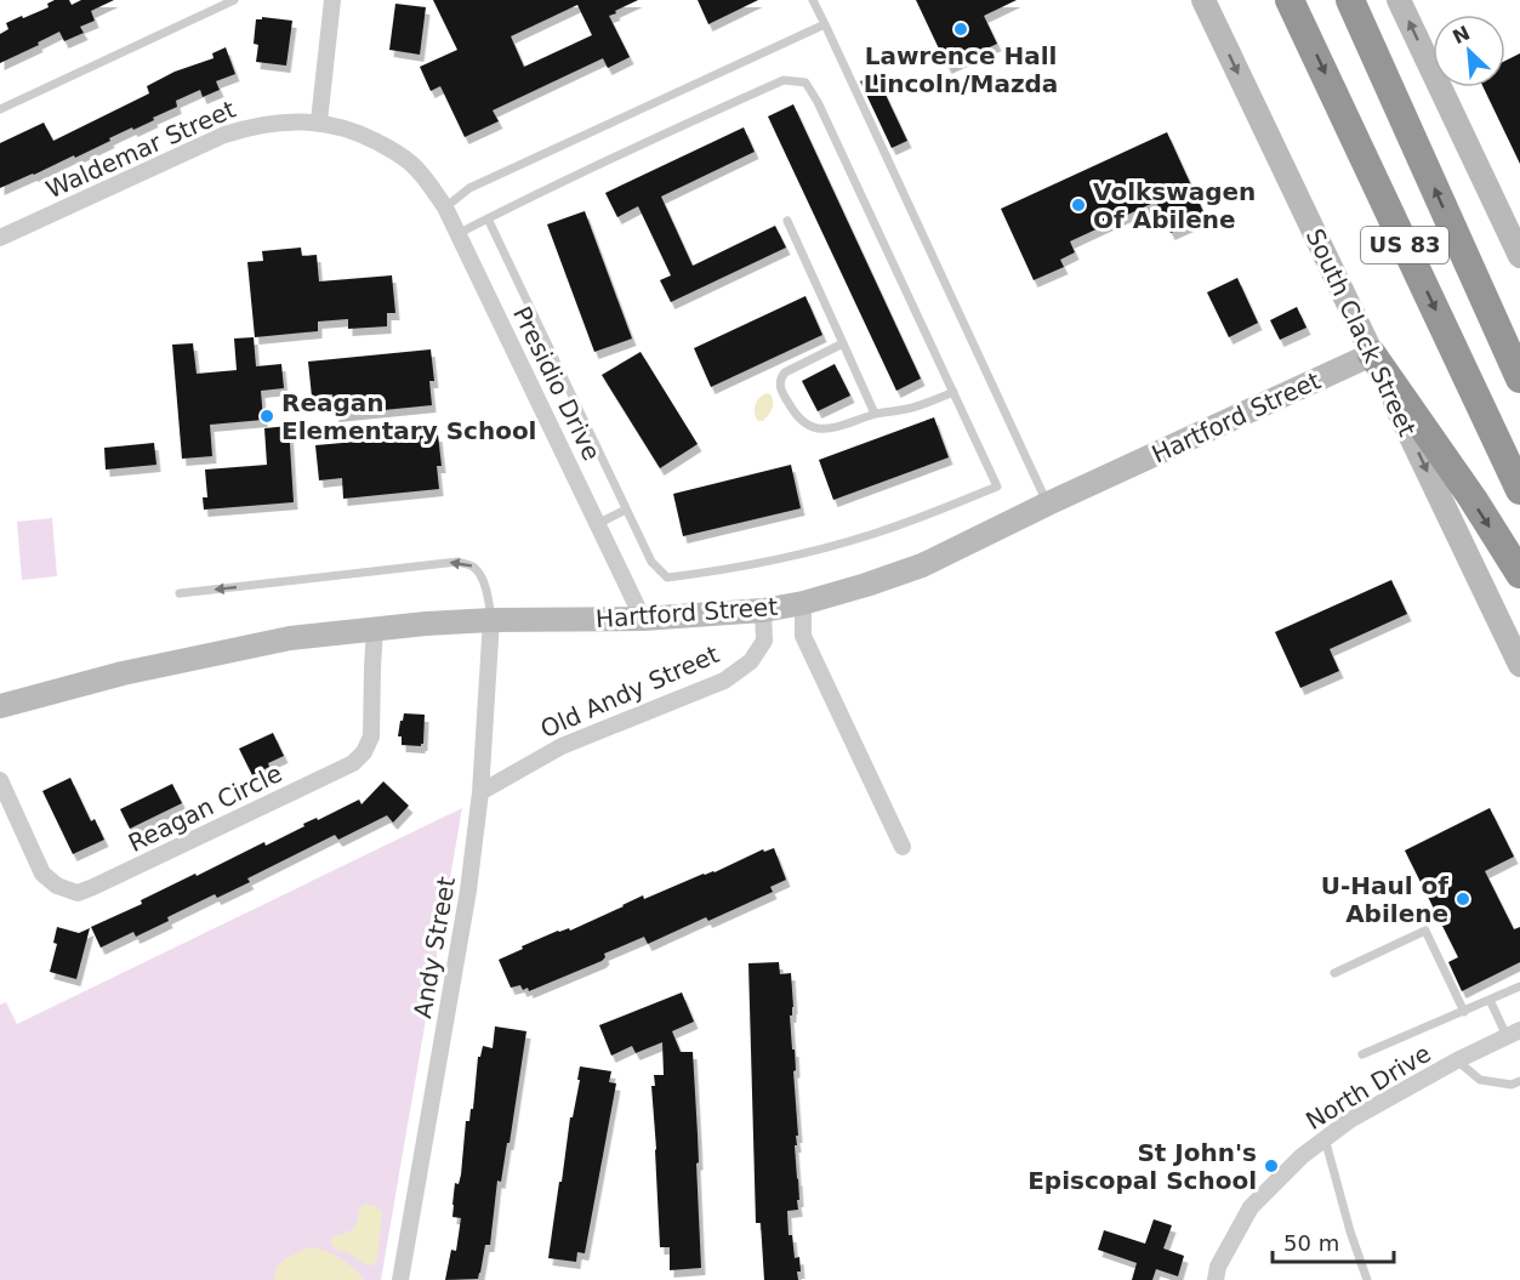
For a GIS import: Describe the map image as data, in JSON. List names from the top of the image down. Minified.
{"streets":{"highway":["US 83"],"street":["Waldemar Street","South Clack Street","Presidio Drive","Hartford Street","Old Andy Street","Reagan Circle","Andy Street","North Drive"]},"crossings":[["Waldemar Street","Presidio Drive"],["South Clack Street","Hartford Street"],["Presidio Drive","Hartford Street"],["Hartford Street","Old Andy Street"],["Hartford Street","Reagan Circle"],["Hartford Street","Andy Street"],["Old Andy Street","Andy Street"]],"places":["Lawrence Hall Lincoln/Mazda","Volkswagen Of Abilene","Reagan Elementary School","U-Haul of Abilene","St John's Episcopal School"],"scale_bar":"50 m","north":"top left"}
